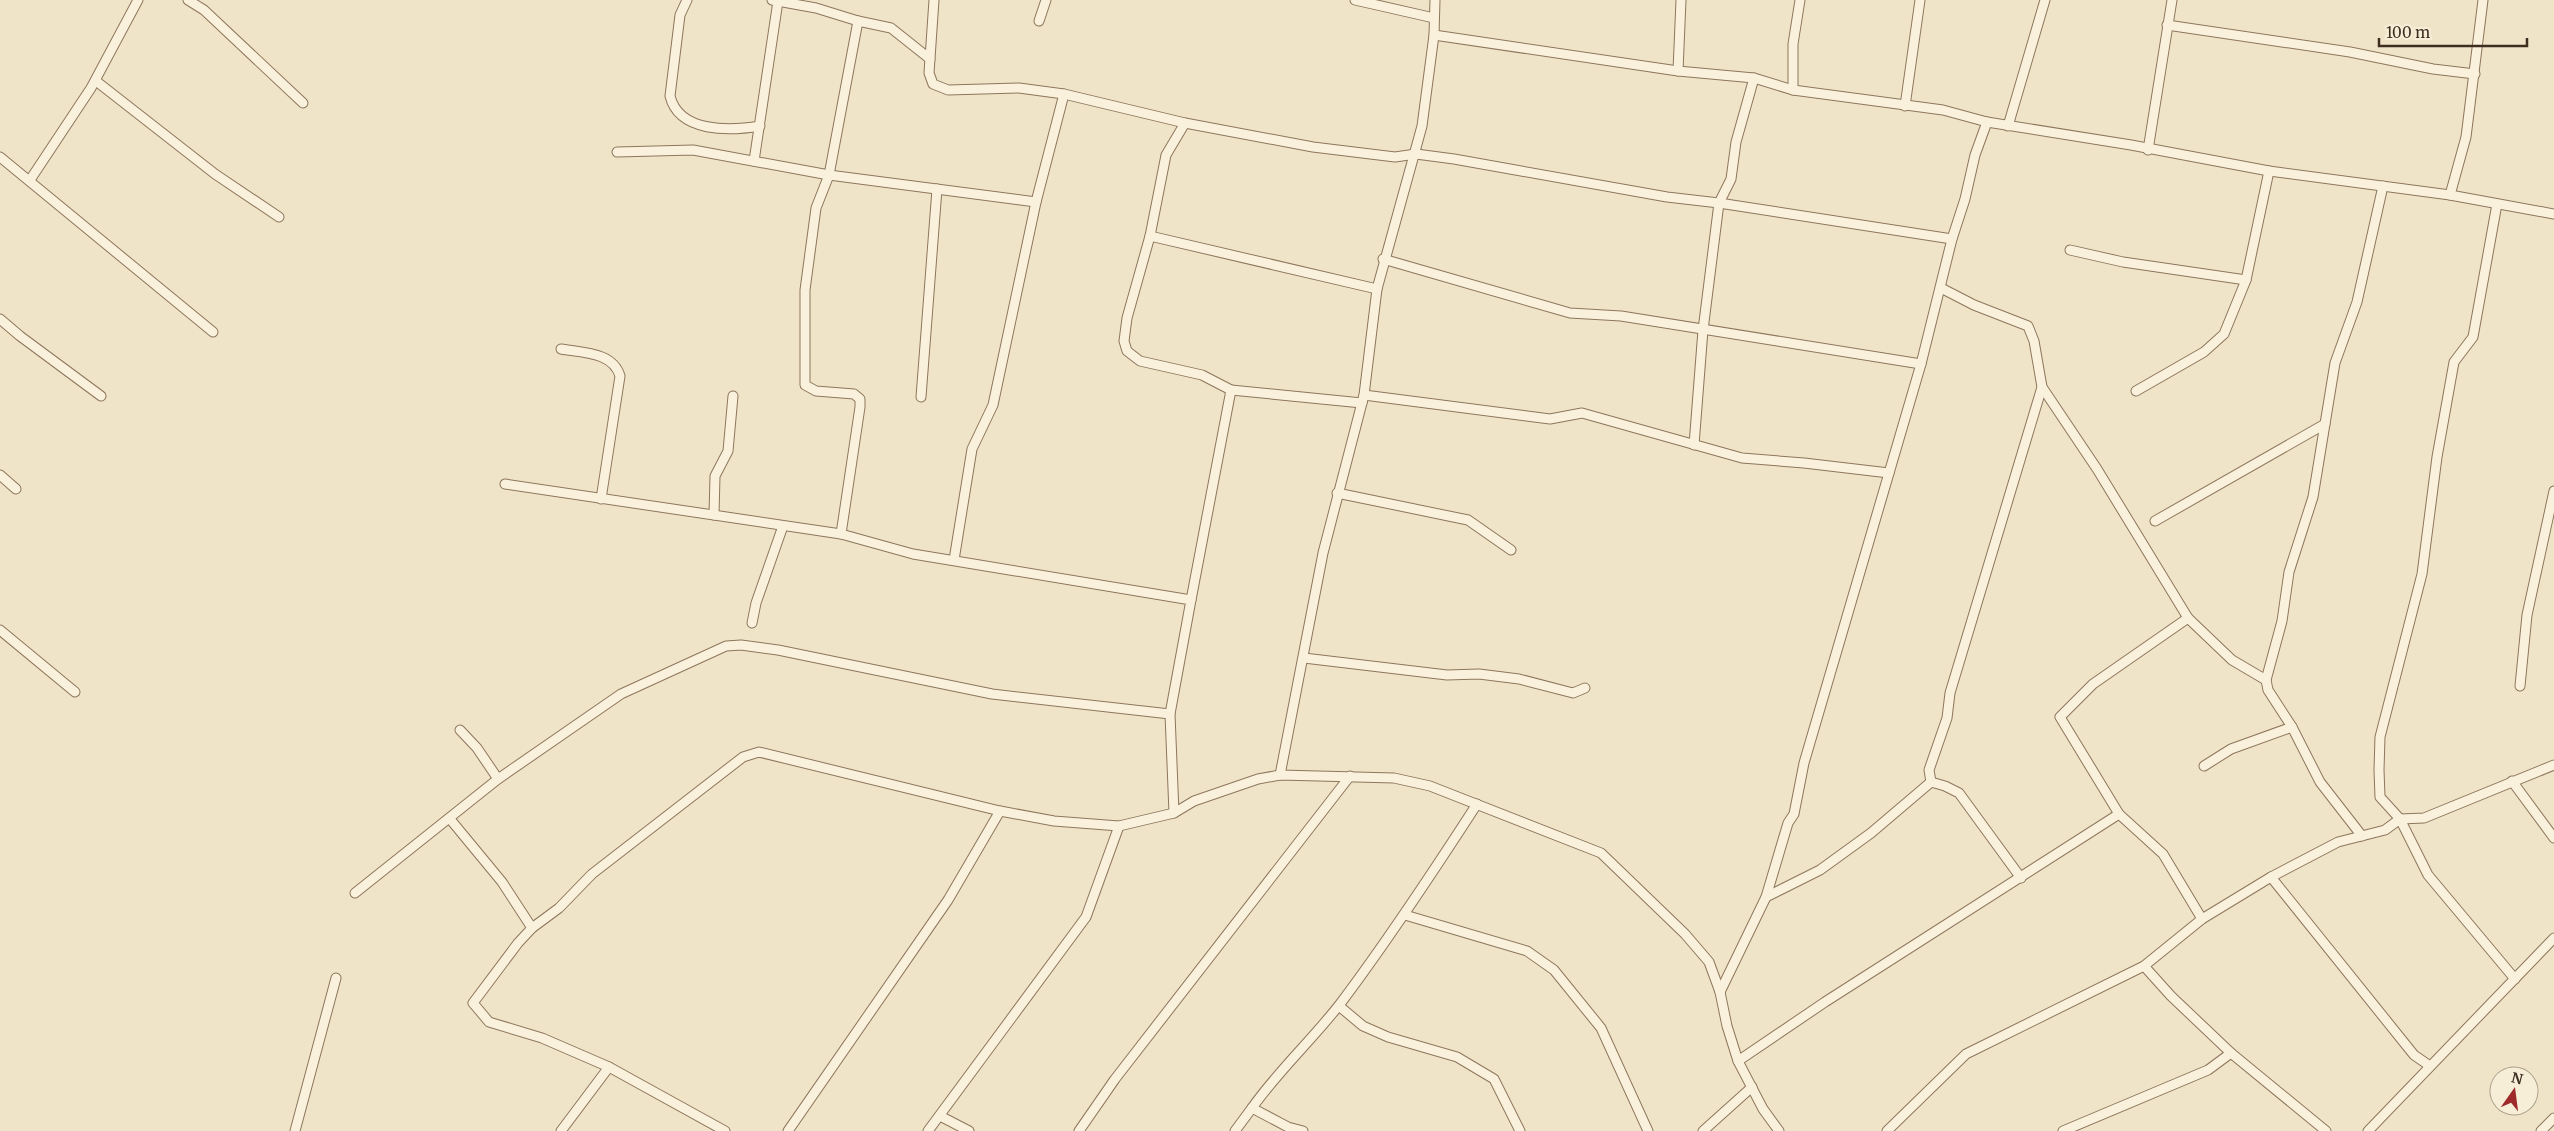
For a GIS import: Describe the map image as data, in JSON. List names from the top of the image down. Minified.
{"scale_bar":"100 m","north":"top"}
